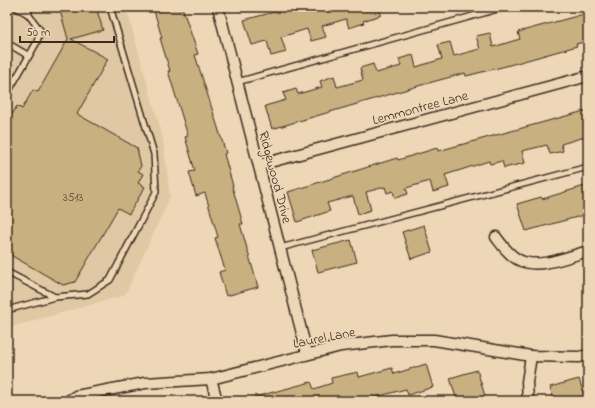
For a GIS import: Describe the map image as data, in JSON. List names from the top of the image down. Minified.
{"streets":{"street":["Lemmontree Lane","Ridgewood Drive","Laurel Lane"]},"crossings":[["Lemmontree Lane","Ridgewood Drive"],["Ridgewood Drive","Laurel Lane"]],"house_numbers":["3513"],"scale_bar":"50 m"}
